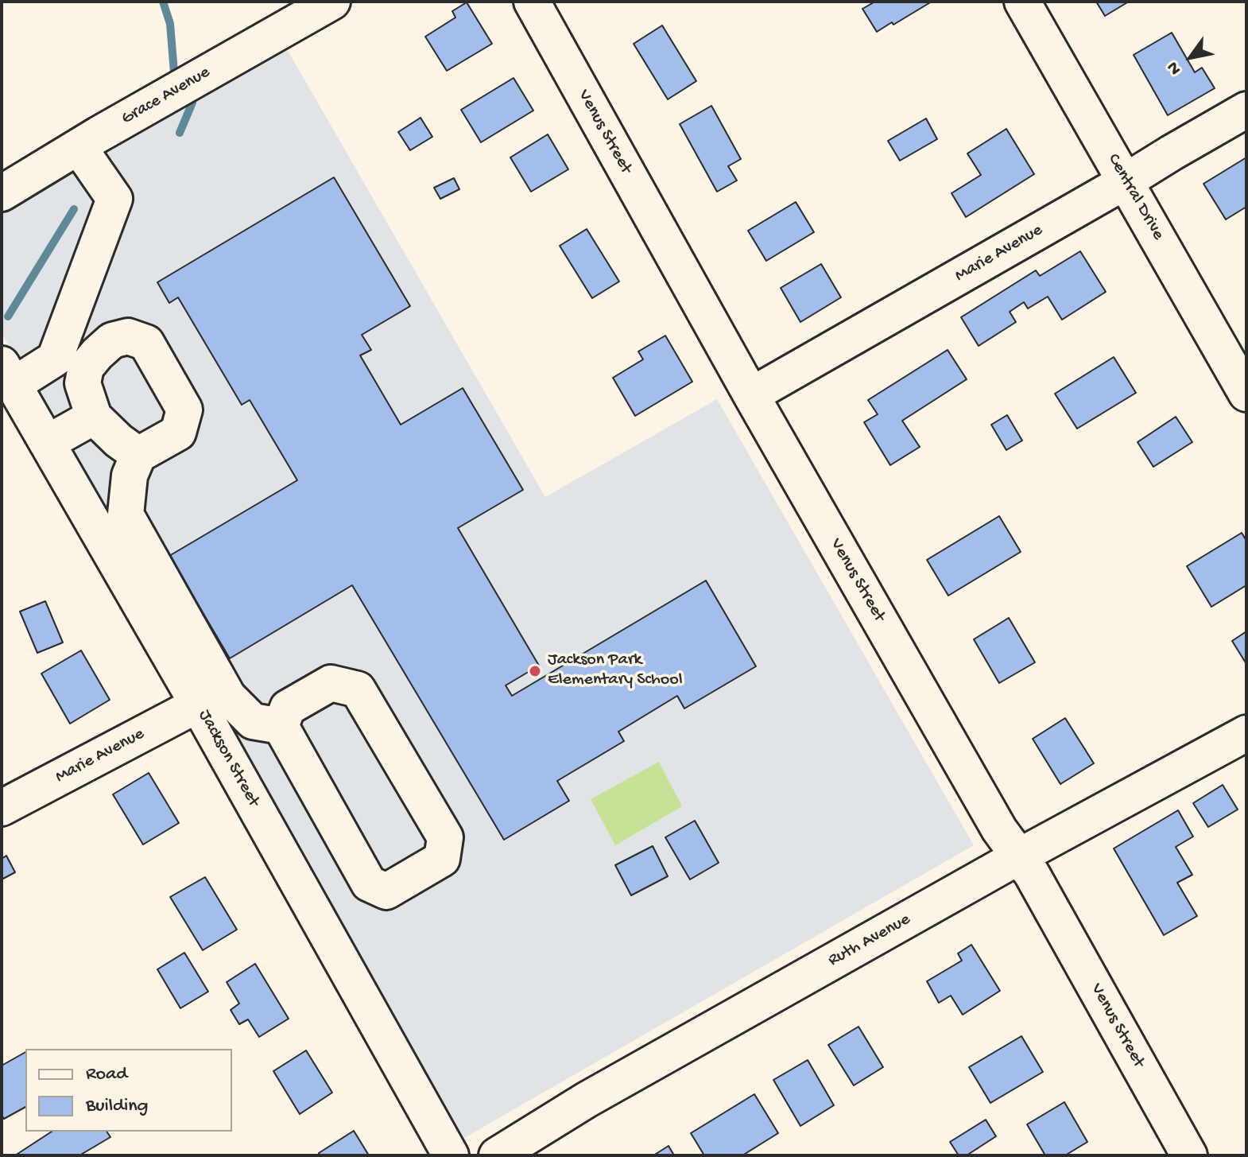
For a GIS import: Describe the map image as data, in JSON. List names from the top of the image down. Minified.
{"streets":{"street":["Grace Avenue","Venus Street","Central Drive","Marie Avenue","Jackson Street","Ruth Avenue"]},"crossings":[["Venus Street","Marie Avenue"],["Venus Street","Ruth Avenue"],["Central Drive","Marie Avenue"],["Marie Avenue","Jackson Street"]],"places":["Jackson Park Elementary School"],"legend":["Road","Building"],"north":"bottom left"}
